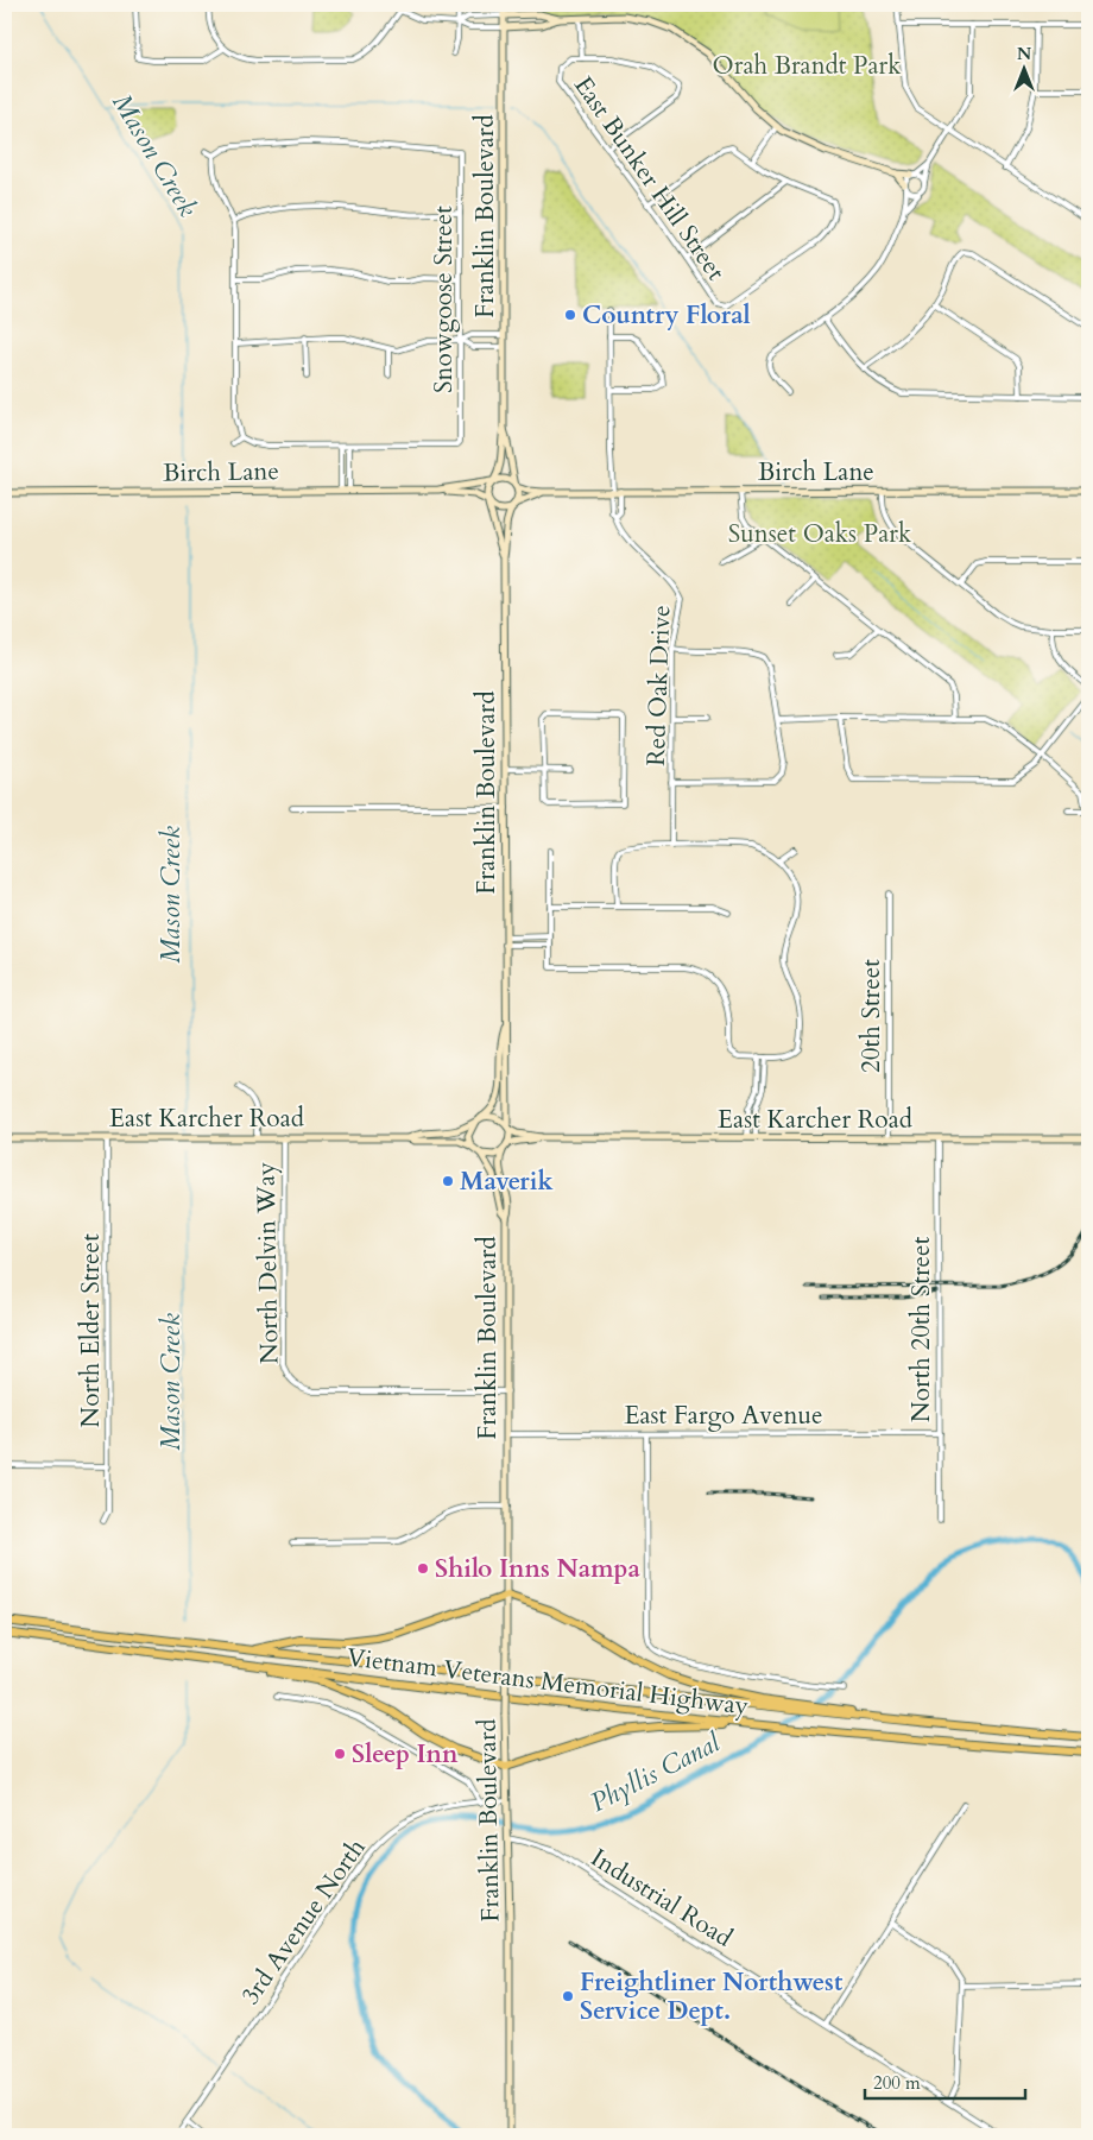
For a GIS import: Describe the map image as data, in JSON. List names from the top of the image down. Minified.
{"streets":{"highway":["Vietnam Veterans Memorial Highway"],"main road":["Franklin Boulevard","Birch Lane","East Karcher Road"],"street":["East Bunker Hill Street","Snowgoose Street","Red Oak Drive","20th Street","North Delvin Way","North 20th Street","North Elder Street","East Fargo Avenue","Industrial Road","3rd Avenue North"]},"crossings":[["Franklin Boulevard","Birch Lane"],["Franklin Boulevard","North Delvin Way"],["Franklin Boulevard","East Fargo Avenue"],["Franklin Boulevard","Industrial Road"],["Franklin Boulevard","3rd Avenue North"],["Birch Lane","Red Oak Drive"],["20th Street","East Karcher Road"],["East Karcher Road","North Delvin Way"],["East Karcher Road","North 20th Street"],["East Karcher Road","North Elder Street"],["North 20th Street","East Fargo Avenue"]],"water":["Mason Creek","Phyllis Canal"],"parks":["Orah Brandt Park","Sunset Oaks Park"],"places":["Country Floral","Maverik","Shilo Inns Nampa","Sleep Inn","Freightliner Northwest Service Dept."],"scale_bar":"200 m","north":"top"}
